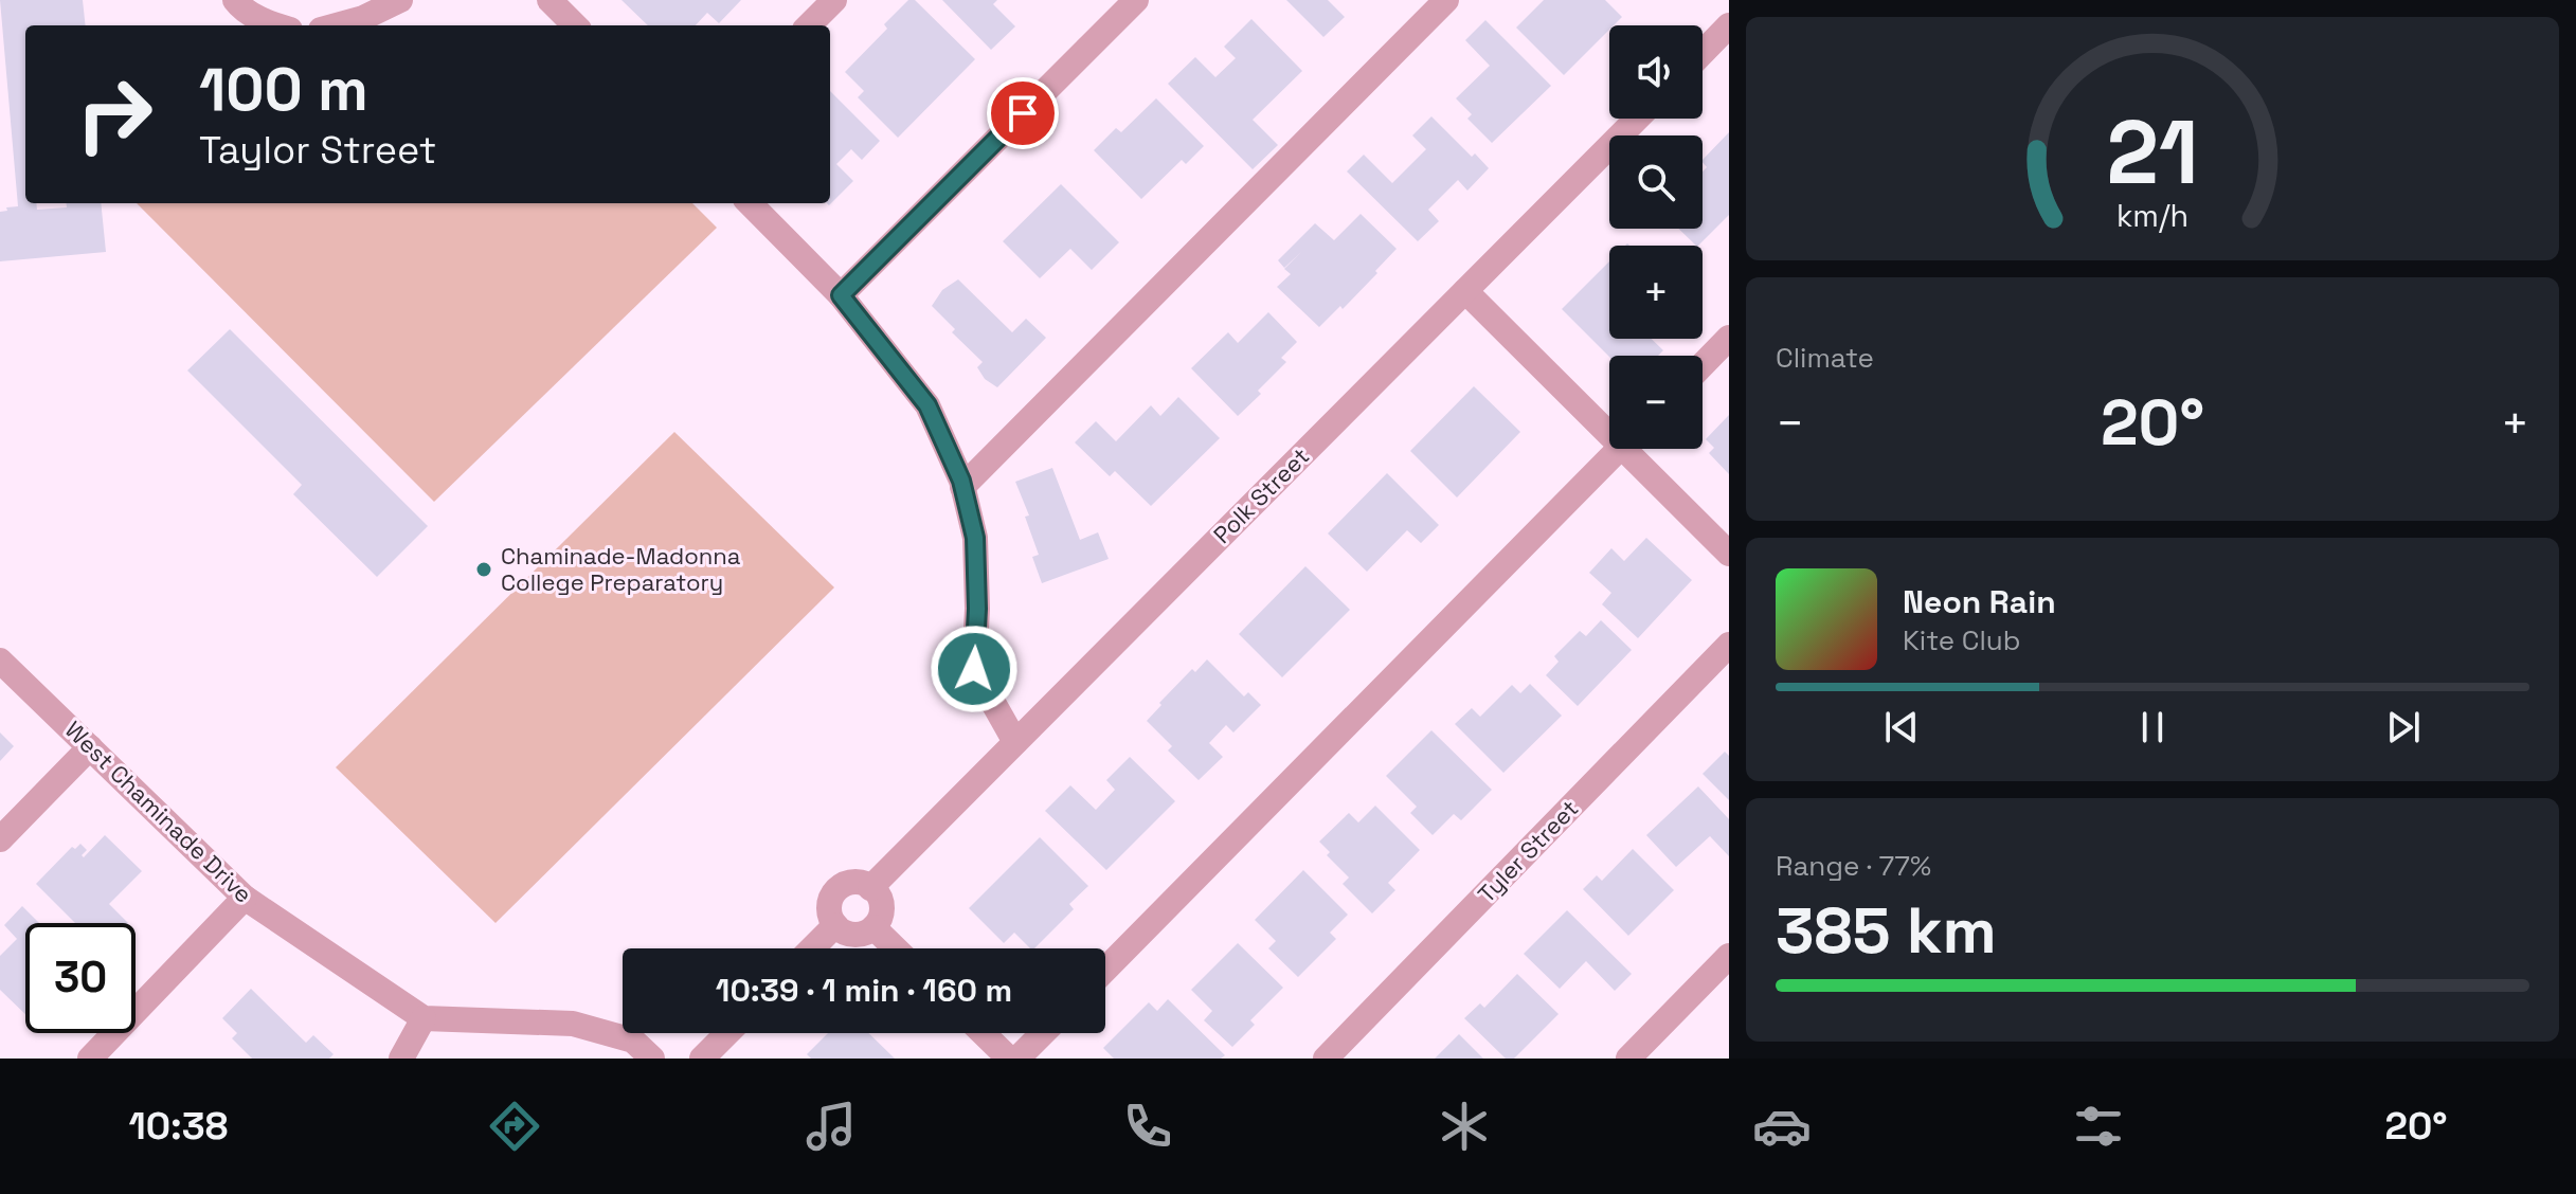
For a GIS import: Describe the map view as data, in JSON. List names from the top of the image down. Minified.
{"streets":{"street":["Polk Street","West Chaminade Drive","Tyler Street"]},"places":["Chaminade-Madonna College Preparatory"],"page":{"map_buttons":["+","−"],"turn":["100 m","Taylor Street"],"tile":["Climate",["Range · 77%","385 km"]],"heat":["−","20°","+"],"song":["Neon Rain","Kite Club"],"limit":"30","trip":"10:39 · 1 min · 160 m","tabs":["10:38","20°"],"gauge":["21","km/h"]}}
